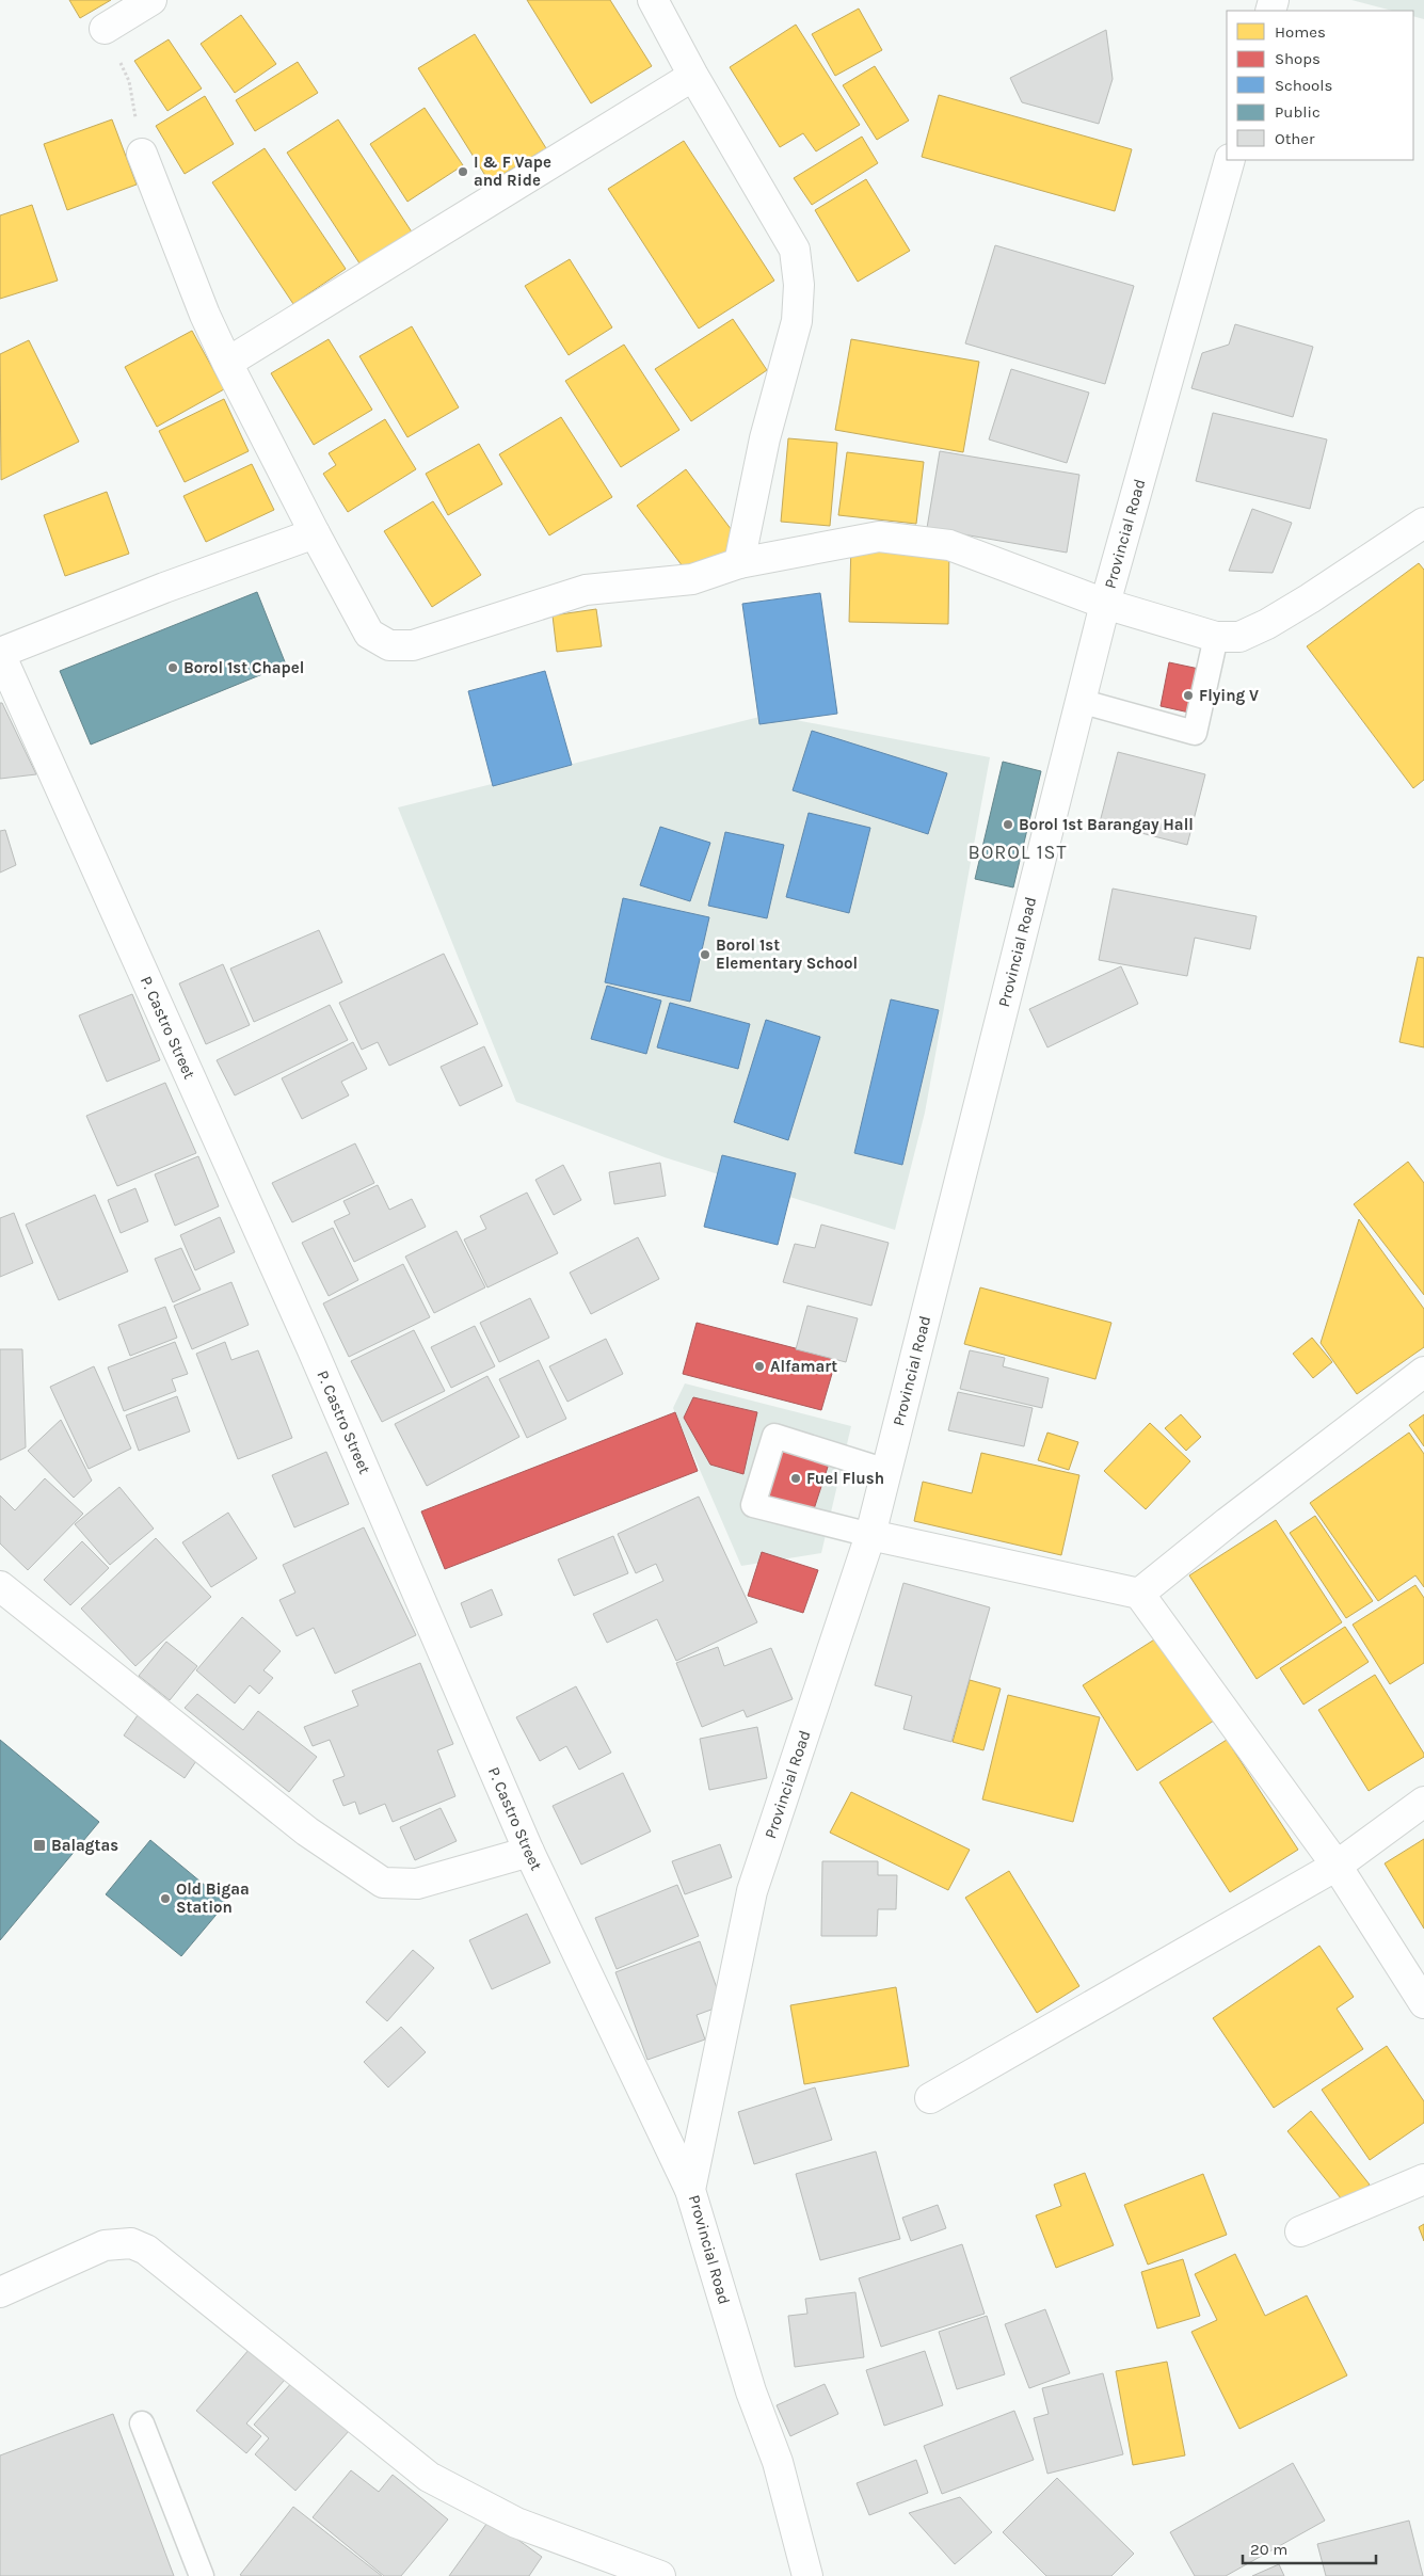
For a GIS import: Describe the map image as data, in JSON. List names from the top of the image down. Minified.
{"streets":{"main road":["Provincial Road","P. Castro Street"]},"crossings":[["Provincial Road","P. Castro Street"]],"districts":["BOROL 1ST"],"places":{"other":["I & F Vape and Ride","Borol 1st Chapel","Flying V","Borol 1st Barangay Hall","Borol 1st Elementary School","Alfamart","Fuel Flush","Old Bigaa Station"],"transit":["Balagtas"]},"legend":["Homes","Shops","Schools","Public","Other"],"scale_bar":"20 m"}
